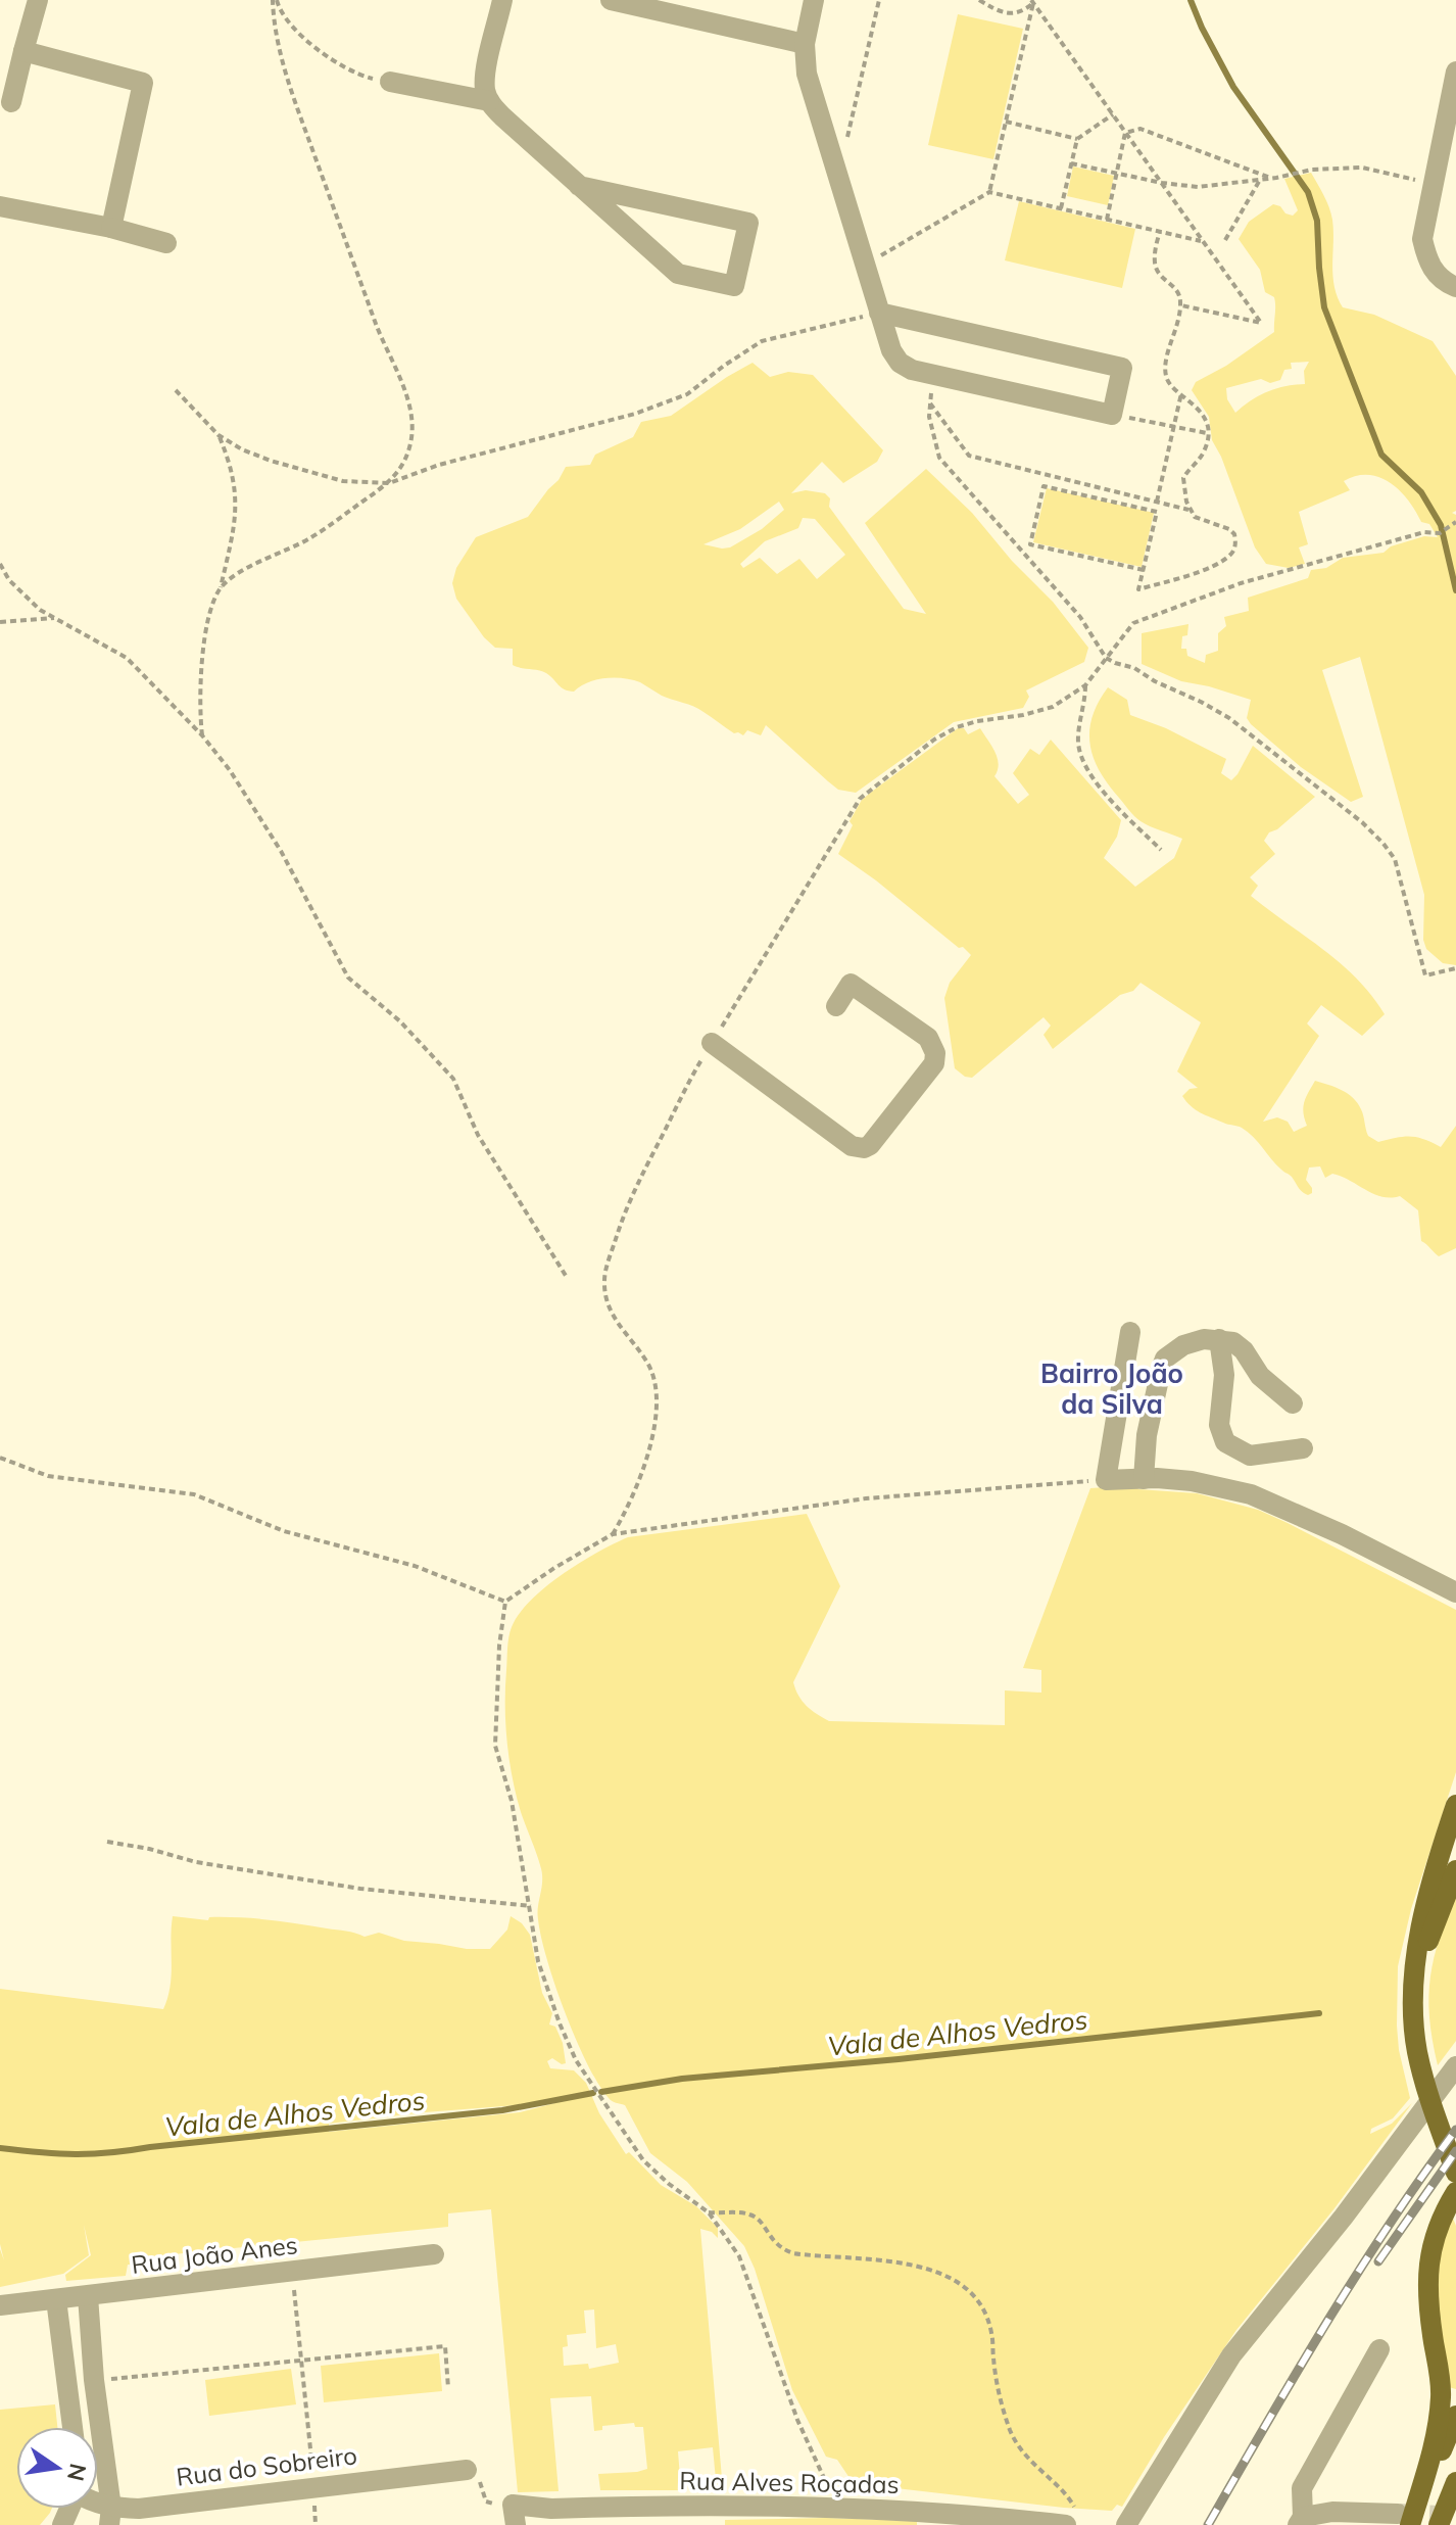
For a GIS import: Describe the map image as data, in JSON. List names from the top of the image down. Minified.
{"streets":{"street":["Rua João Anes","Rua do Sobreiro","Rua Alves Roçadas"]},"districts":["Bairro João da Silva"],"water":["Vala de Alhos Vedros"],"north":"right"}
